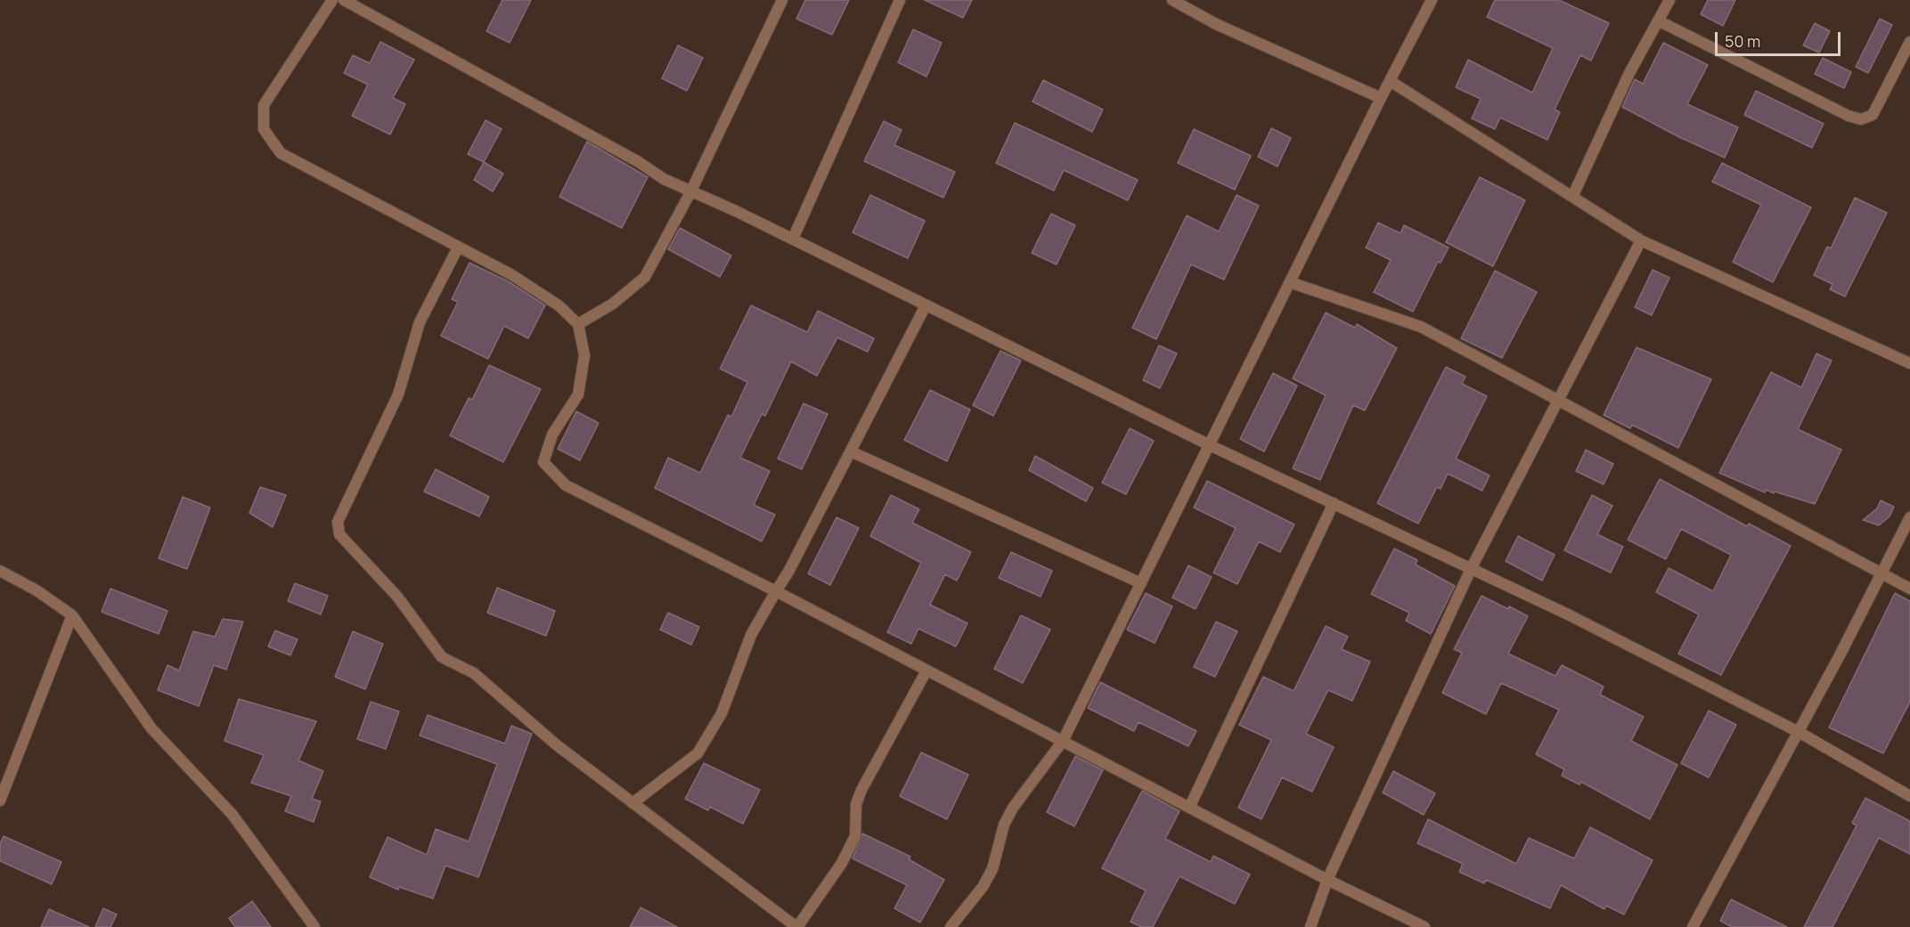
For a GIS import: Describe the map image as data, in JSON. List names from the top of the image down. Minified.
{"scale_bar":"50 m"}
